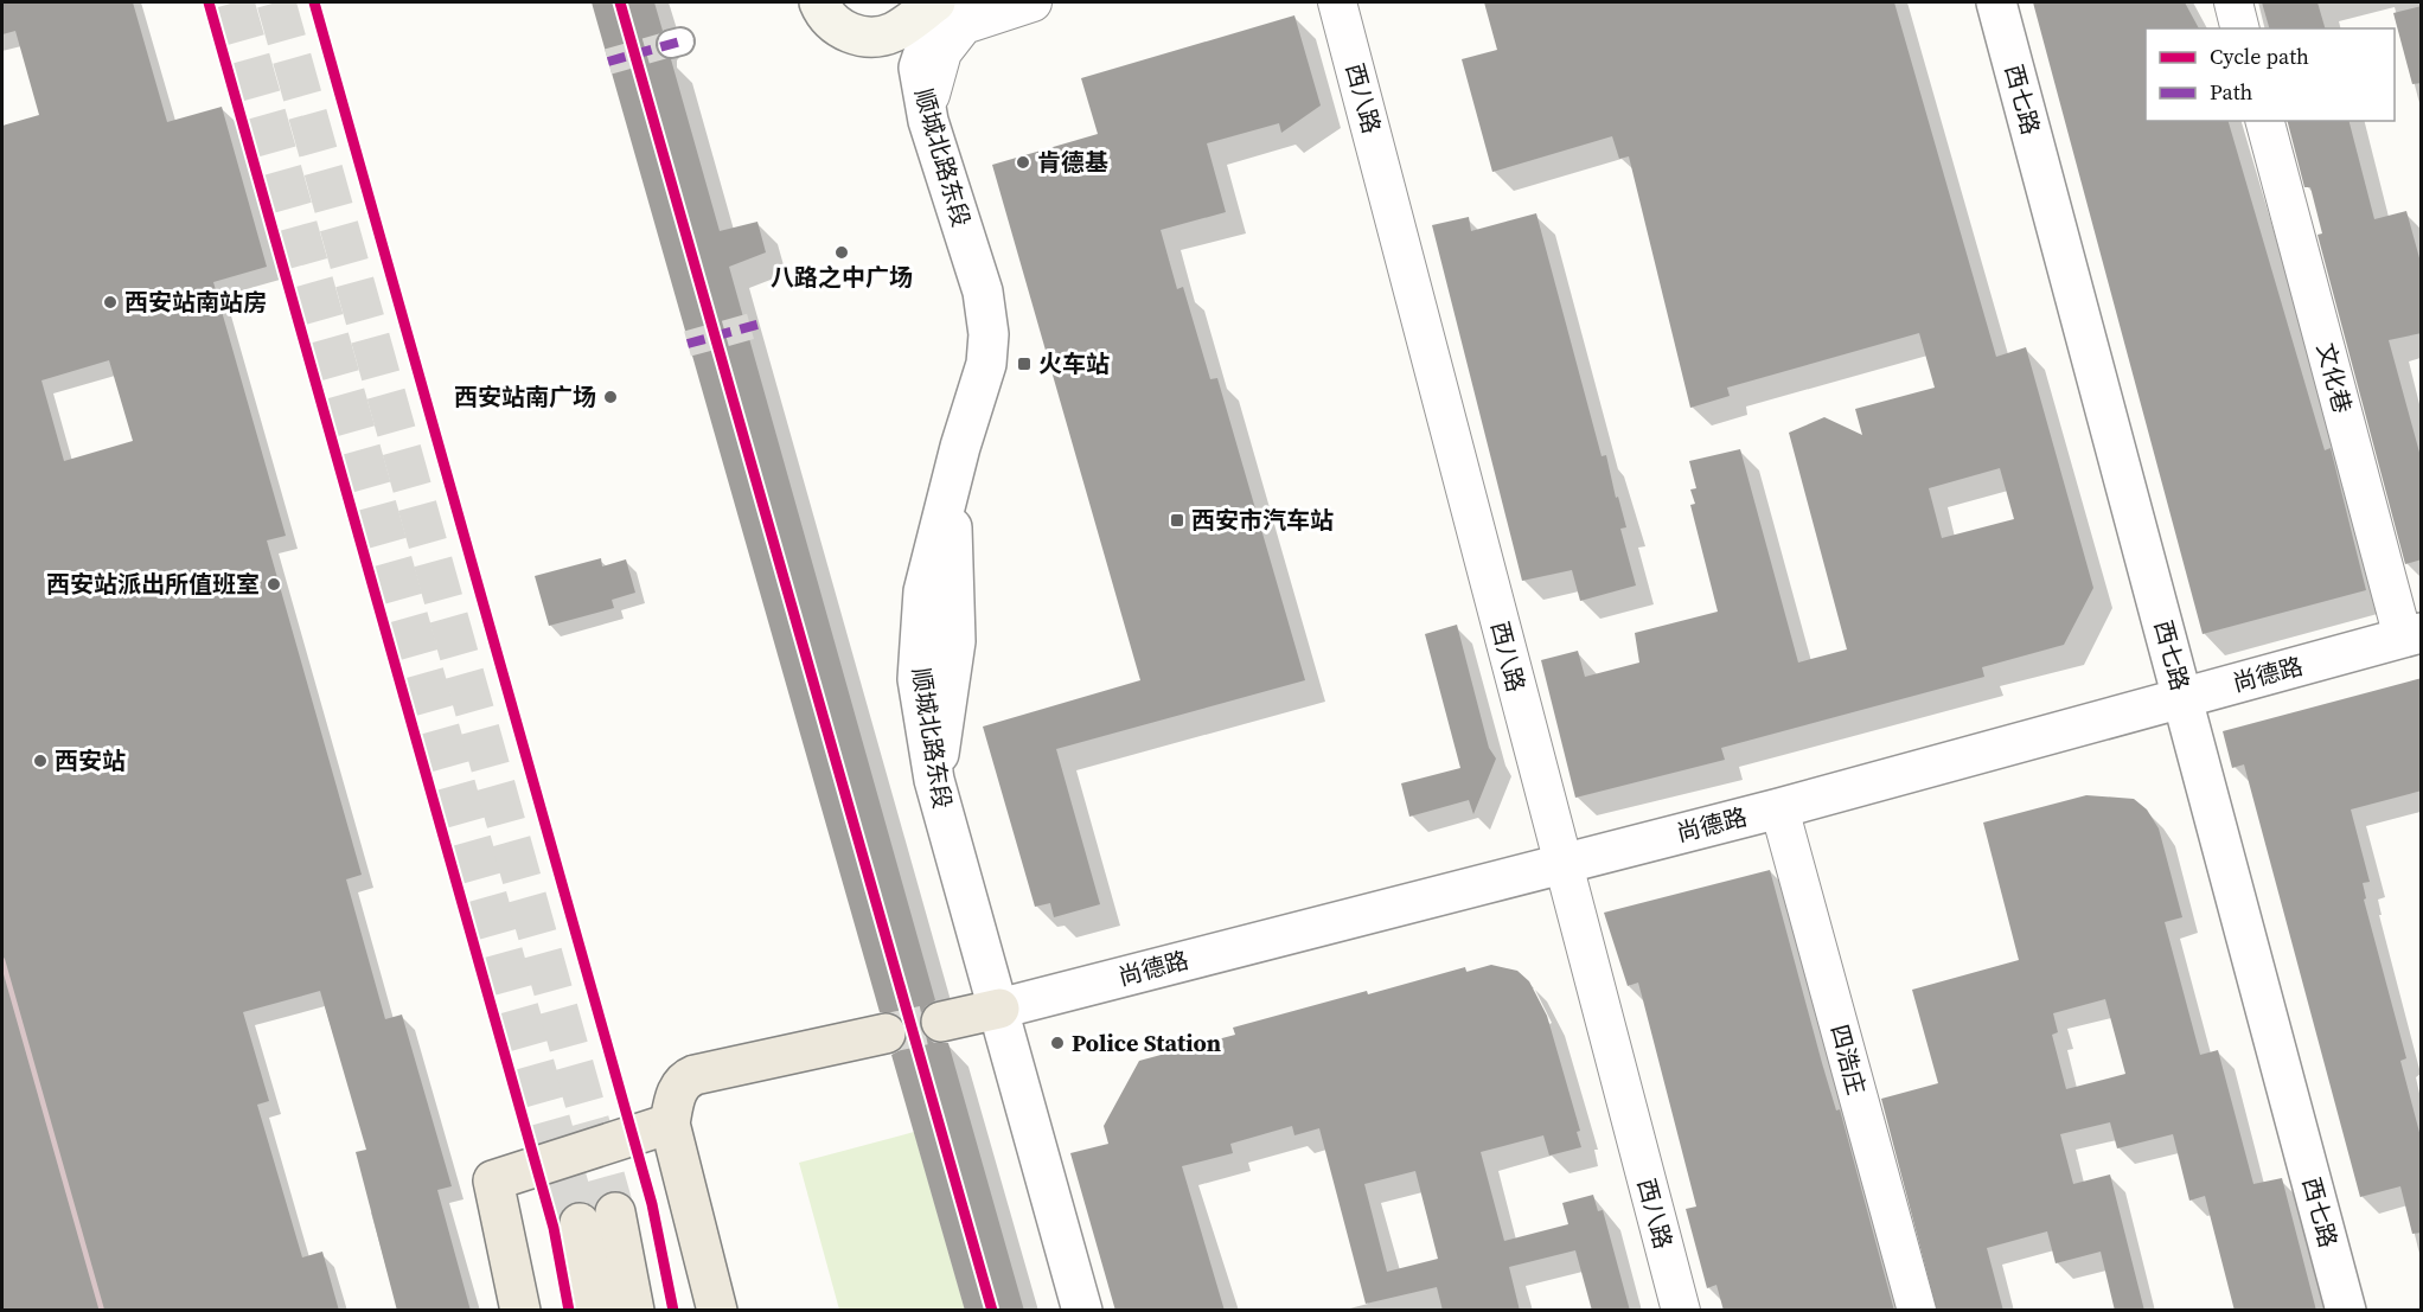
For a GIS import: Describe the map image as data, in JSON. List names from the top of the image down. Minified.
{"streets":{"street":["西八路","西七路","顺城北路东段","文化巷","尚德路","四浩庄"]},"crossings":[["西八路","尚德路"],["西七路","尚德路"],["顺城北路东段","尚德路"],["文化巷","尚德路"],["尚德路","四浩庄"]],"places":{"other":["肯德基","八路之中广场","西安站南站房","西安站南广场","西安站派出所值班室","西安站","Police Station"],"transit":["火车站","西安市汽车站"]},"legend":["Cycle path","Path"]}
